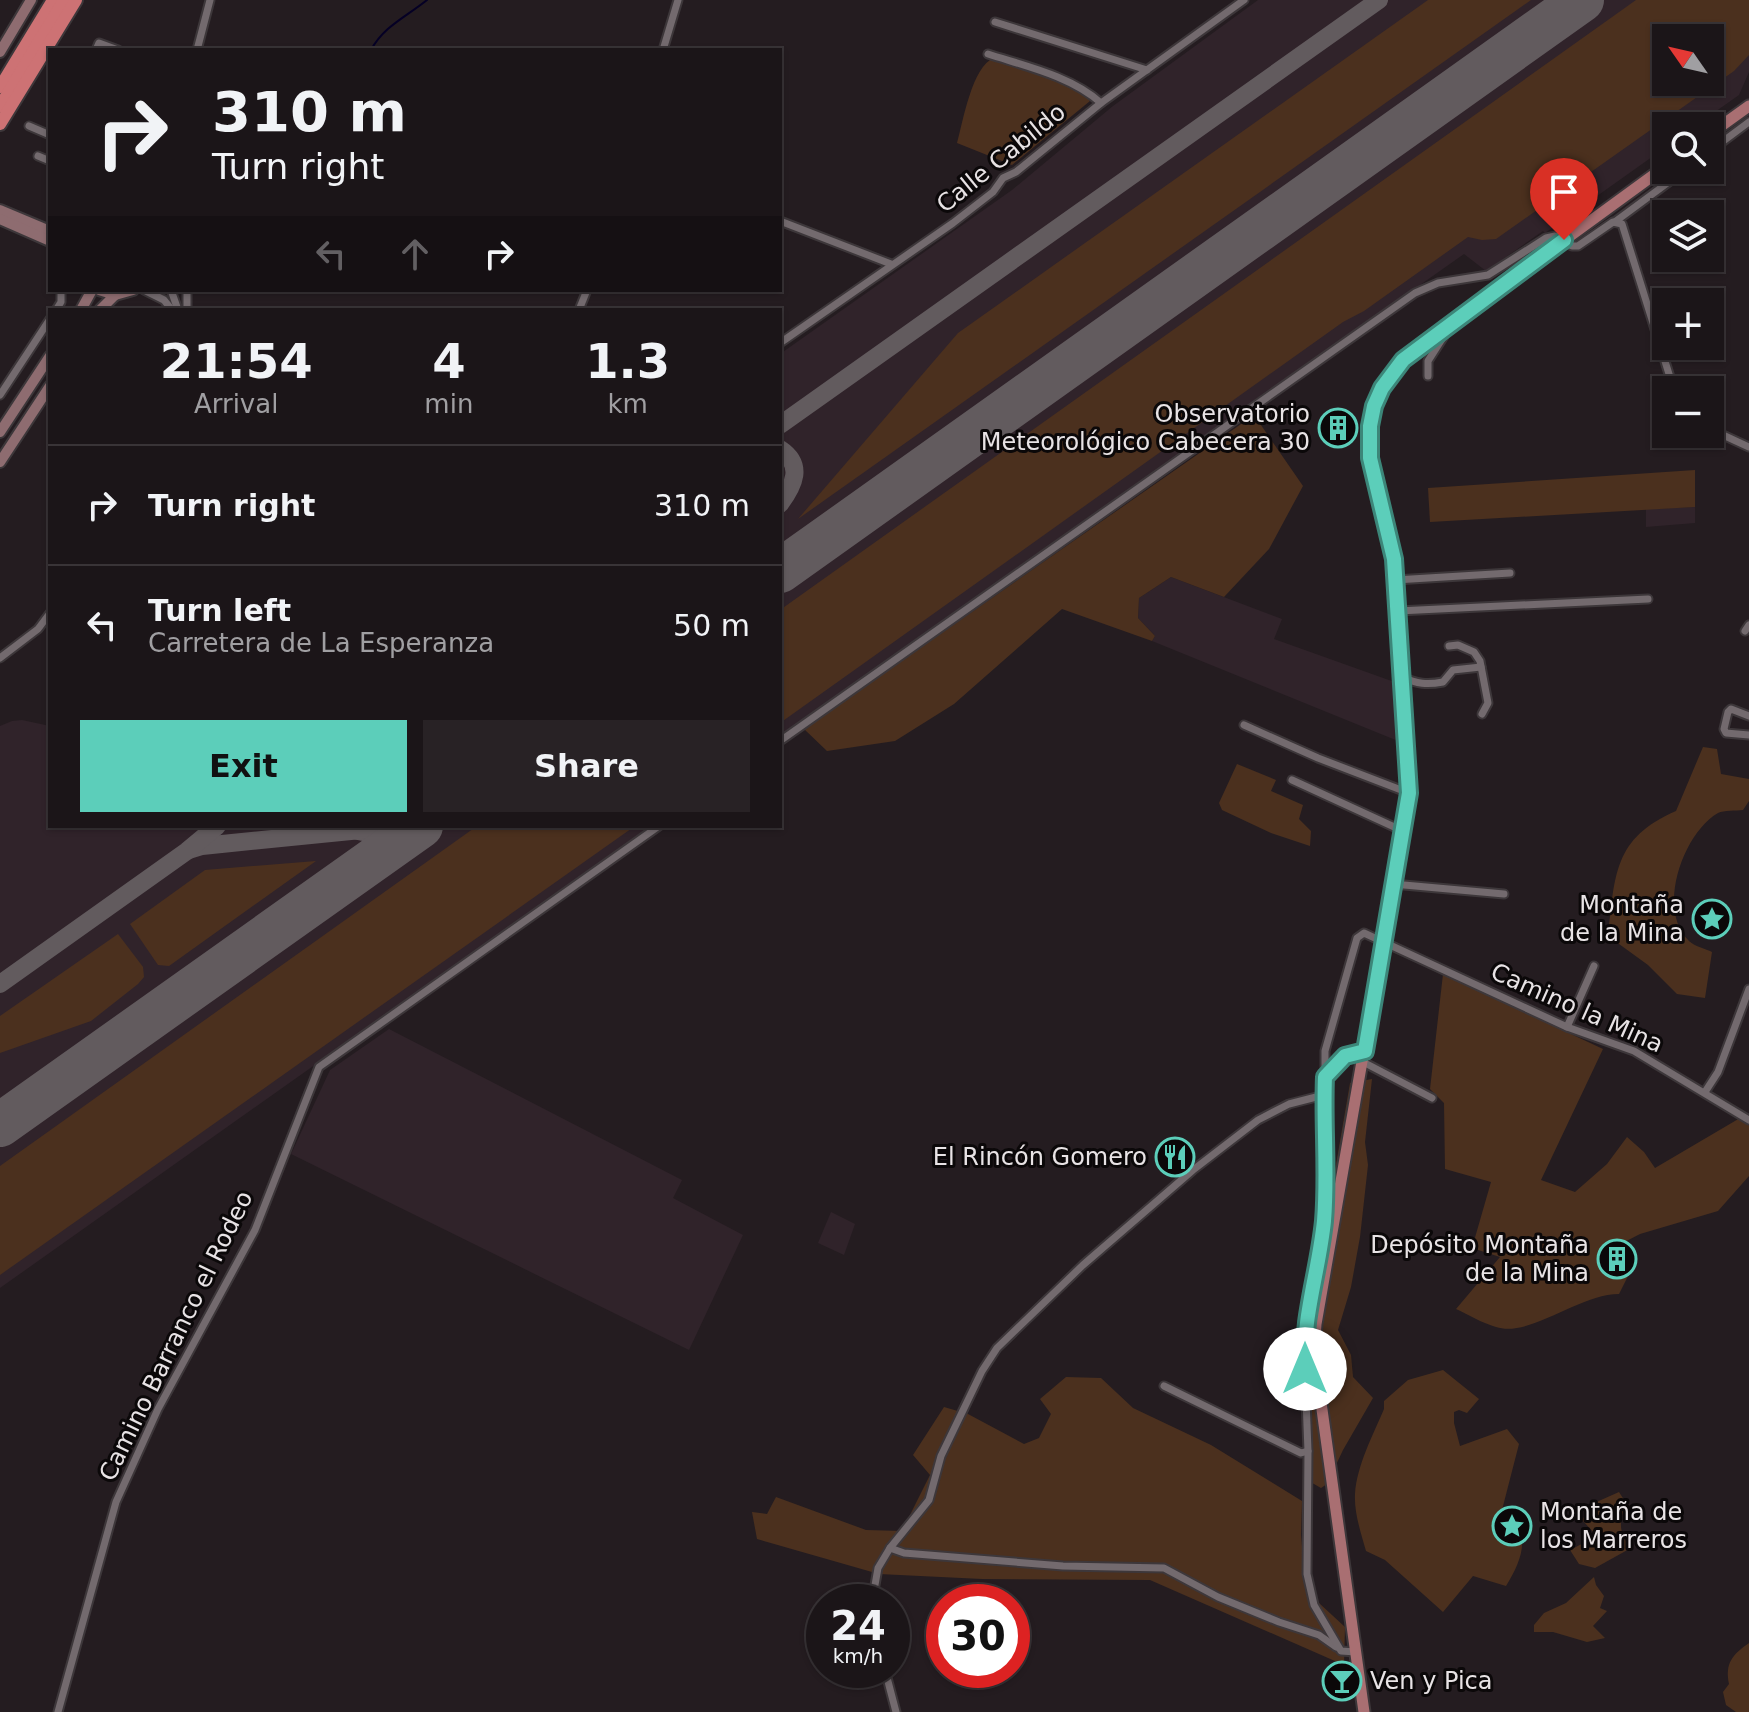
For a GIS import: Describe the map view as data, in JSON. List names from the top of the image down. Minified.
{"streets":{"street":["Calle Cabildo","Camino la Mina","Camino Barranco el Rodeo"]},"places":{"building":["Observatorio Meteorológico Cabecera 30","Depósito Montaña de la Mina"],"place":["Montaña de la Mina","Montaña de los Marreros"],"restaurant":["El Rincón Gomero"],"bar":["Ven y Pica"]},"north":"top left","page":{"map_buttons":["+","−"],"turn":["310 m","Turn right"],"eta":["21:54","Arrival","4","min","1.3","km"],"list":[{"name":"Turn right","value":"310 m"},{"name":"Turn left","note":"Carretera de La Esperanza","value":"50 m"}],"buttons":["Exit","Share"],"speed":"24 km/h","limit":"30"}}
